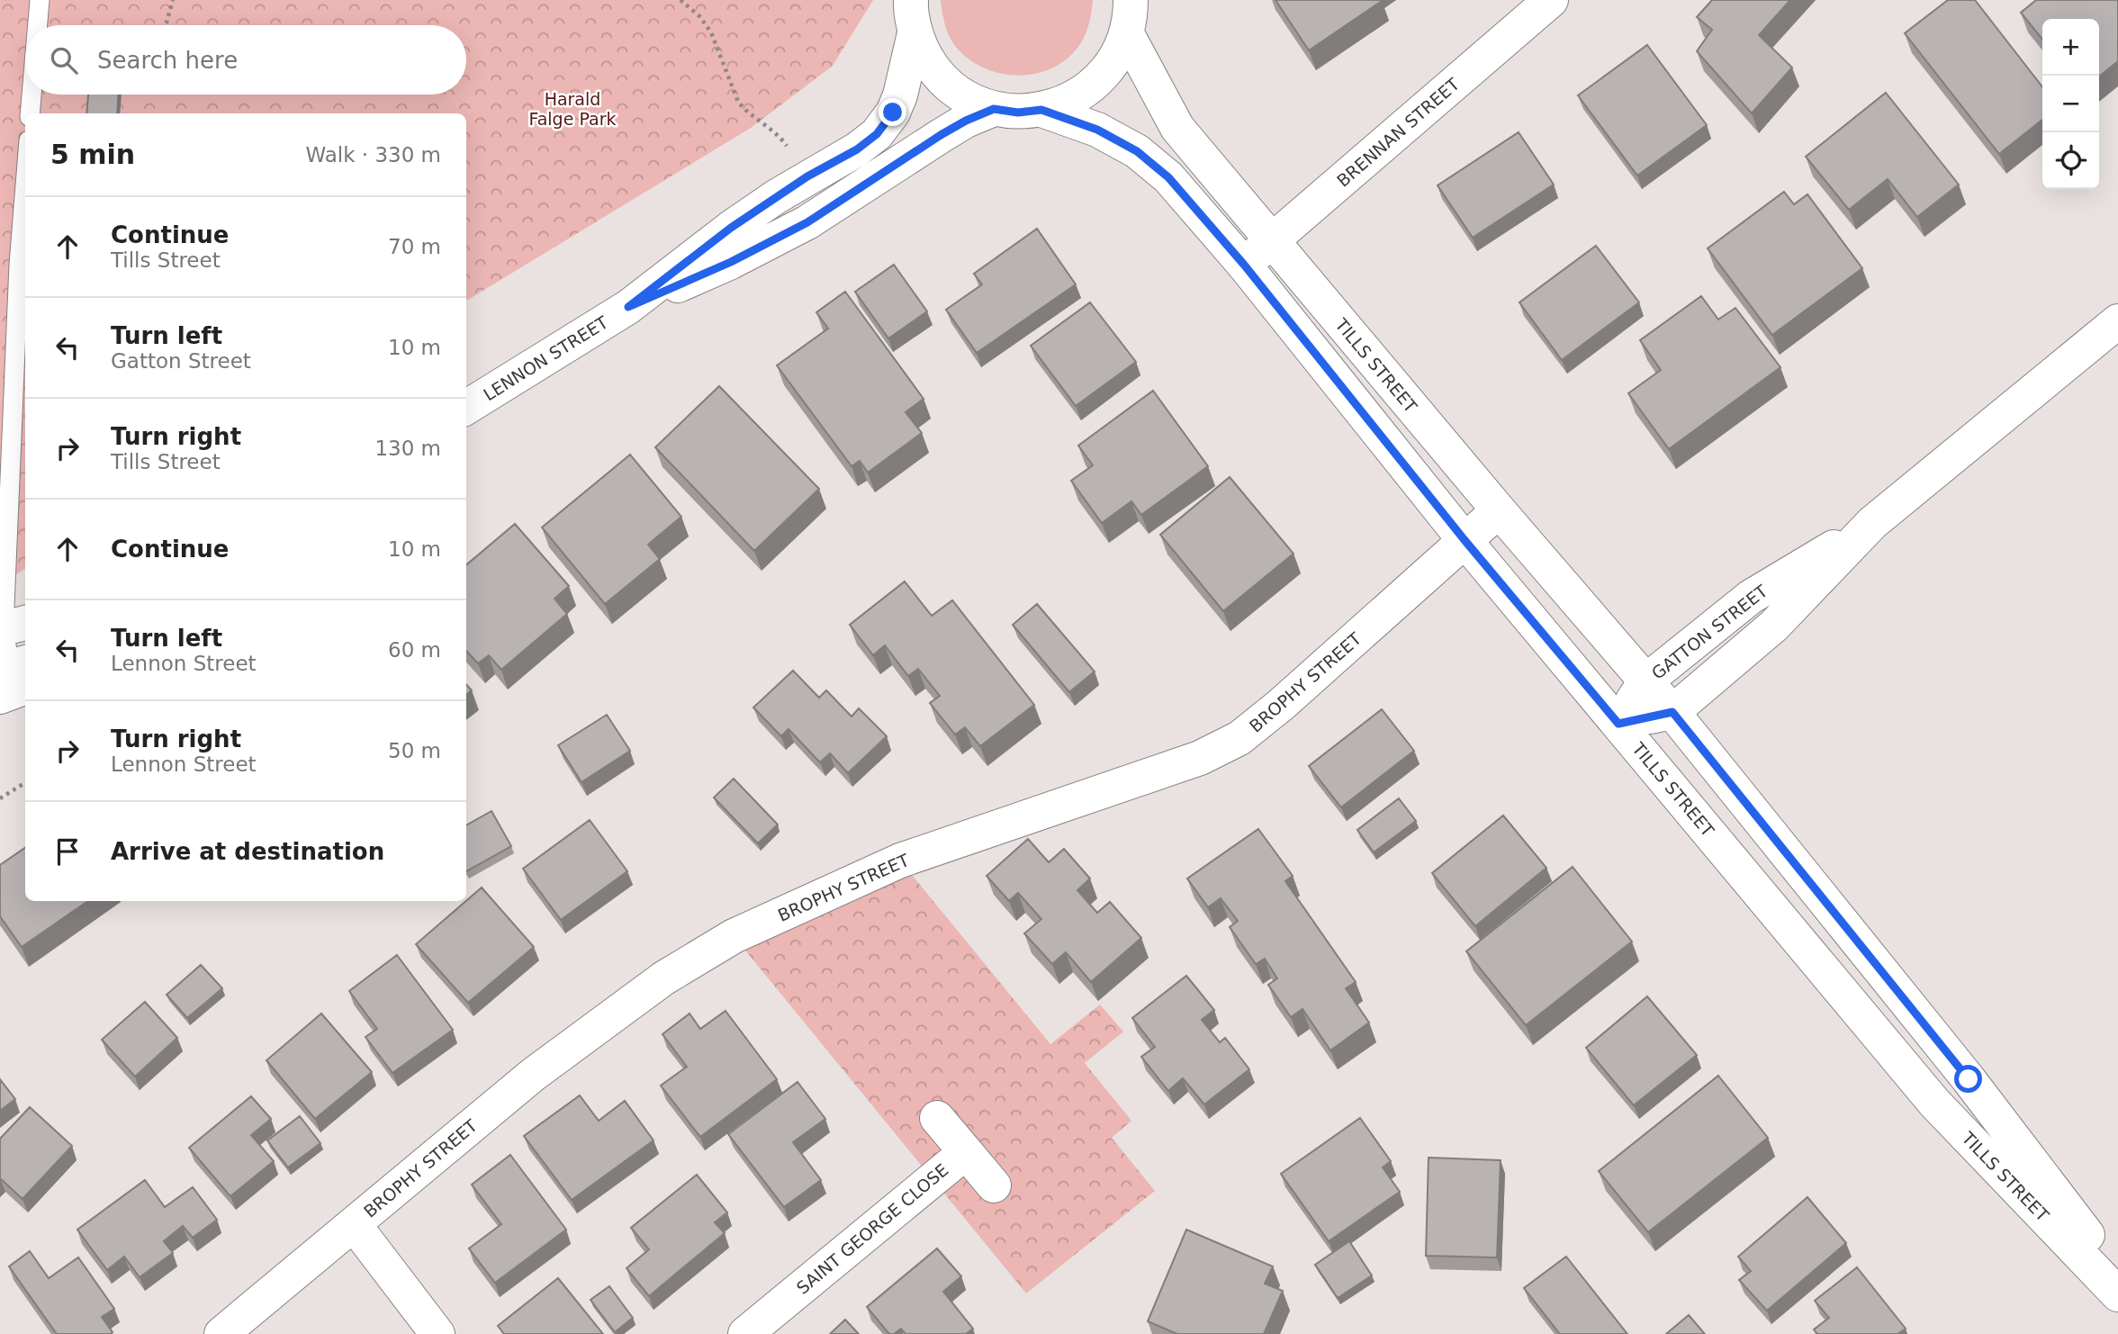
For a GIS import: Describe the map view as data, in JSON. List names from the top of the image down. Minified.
{"streets":{"street":["BRENNAN STREET","LENNON STREET","TILLS STREET","GATTON STREET","BROPHY STREET","SAINT GEORGE CLOSE"]},"crossings":[["BRENNAN STREET","TILLS STREET"],["TILLS STREET","GATTON STREET"],["TILLS STREET","BROPHY STREET"]],"parks":["Harald Falge Park"],"page":{"map_buttons":["+","−"],"search":"Search here","heading":["5 min","Walk · 330 m"],"list":[["Continue","Tills Street","70 m"],["Turn left","Gatton Street","10 m"],["Turn right","Tills Street","130 m"],["Continue","10 m"],["Turn left","Lennon Street","60 m"],["Turn right","Lennon Street","50 m"],"Arrive at destination"]}}
